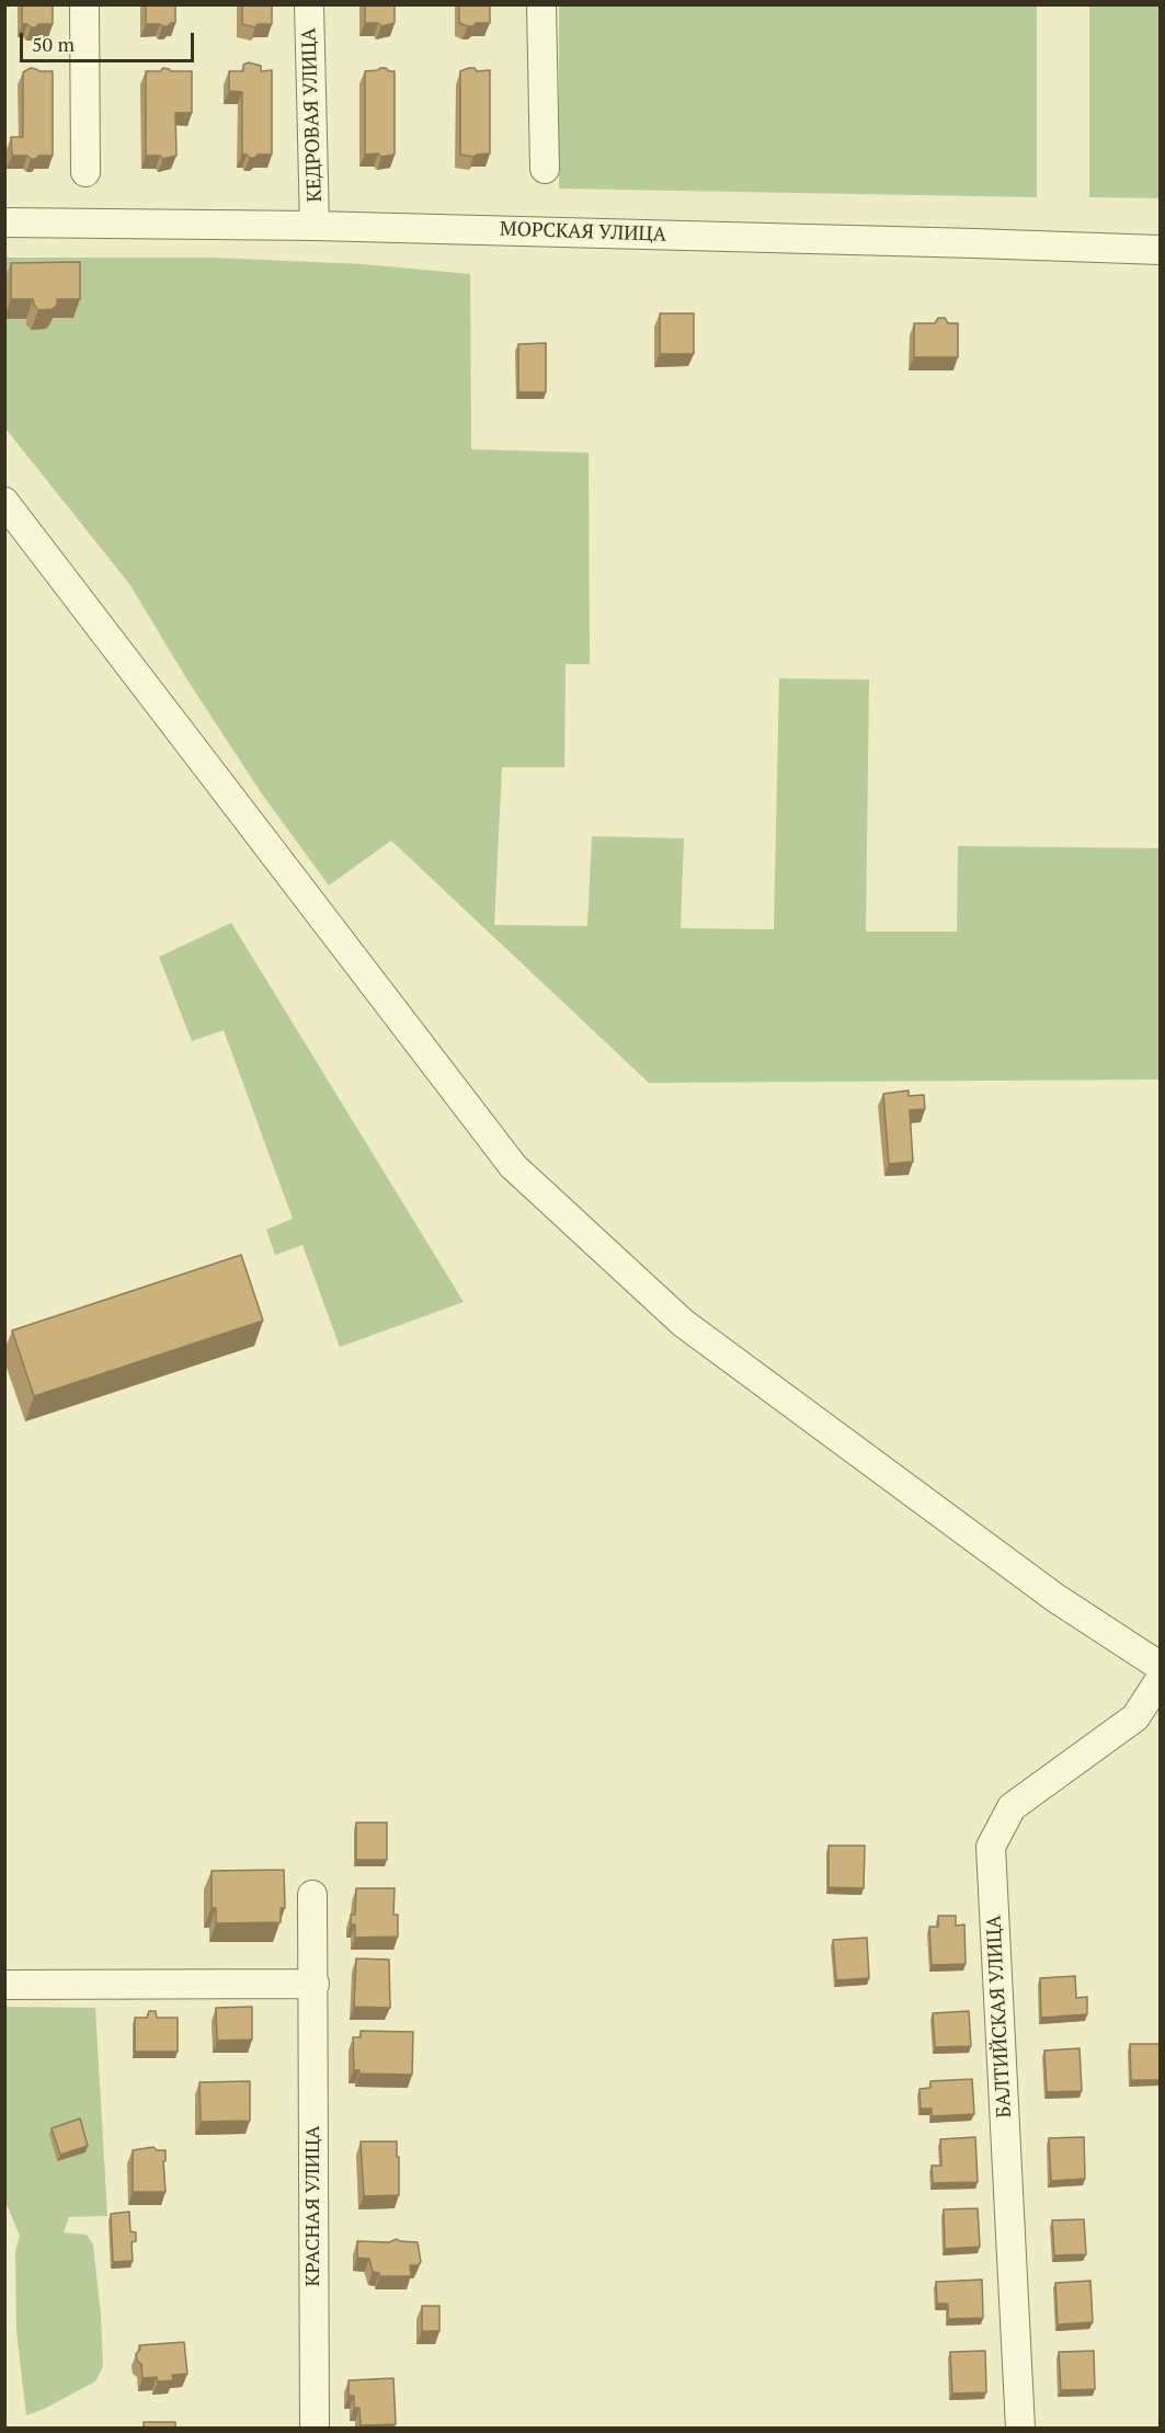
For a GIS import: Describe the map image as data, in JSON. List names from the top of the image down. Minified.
{"streets":{"street":["КЕДРОВАЯ УЛИЦА","МОРСКАЯ УЛИЦА","БАЛТИЙСКАЯ УЛИЦА","КРАСНАЯ УЛИЦА"]},"crossings":[["КЕДРОВАЯ УЛИЦА","МОРСКАЯ УЛИЦА"]],"scale_bar":"50 m"}
